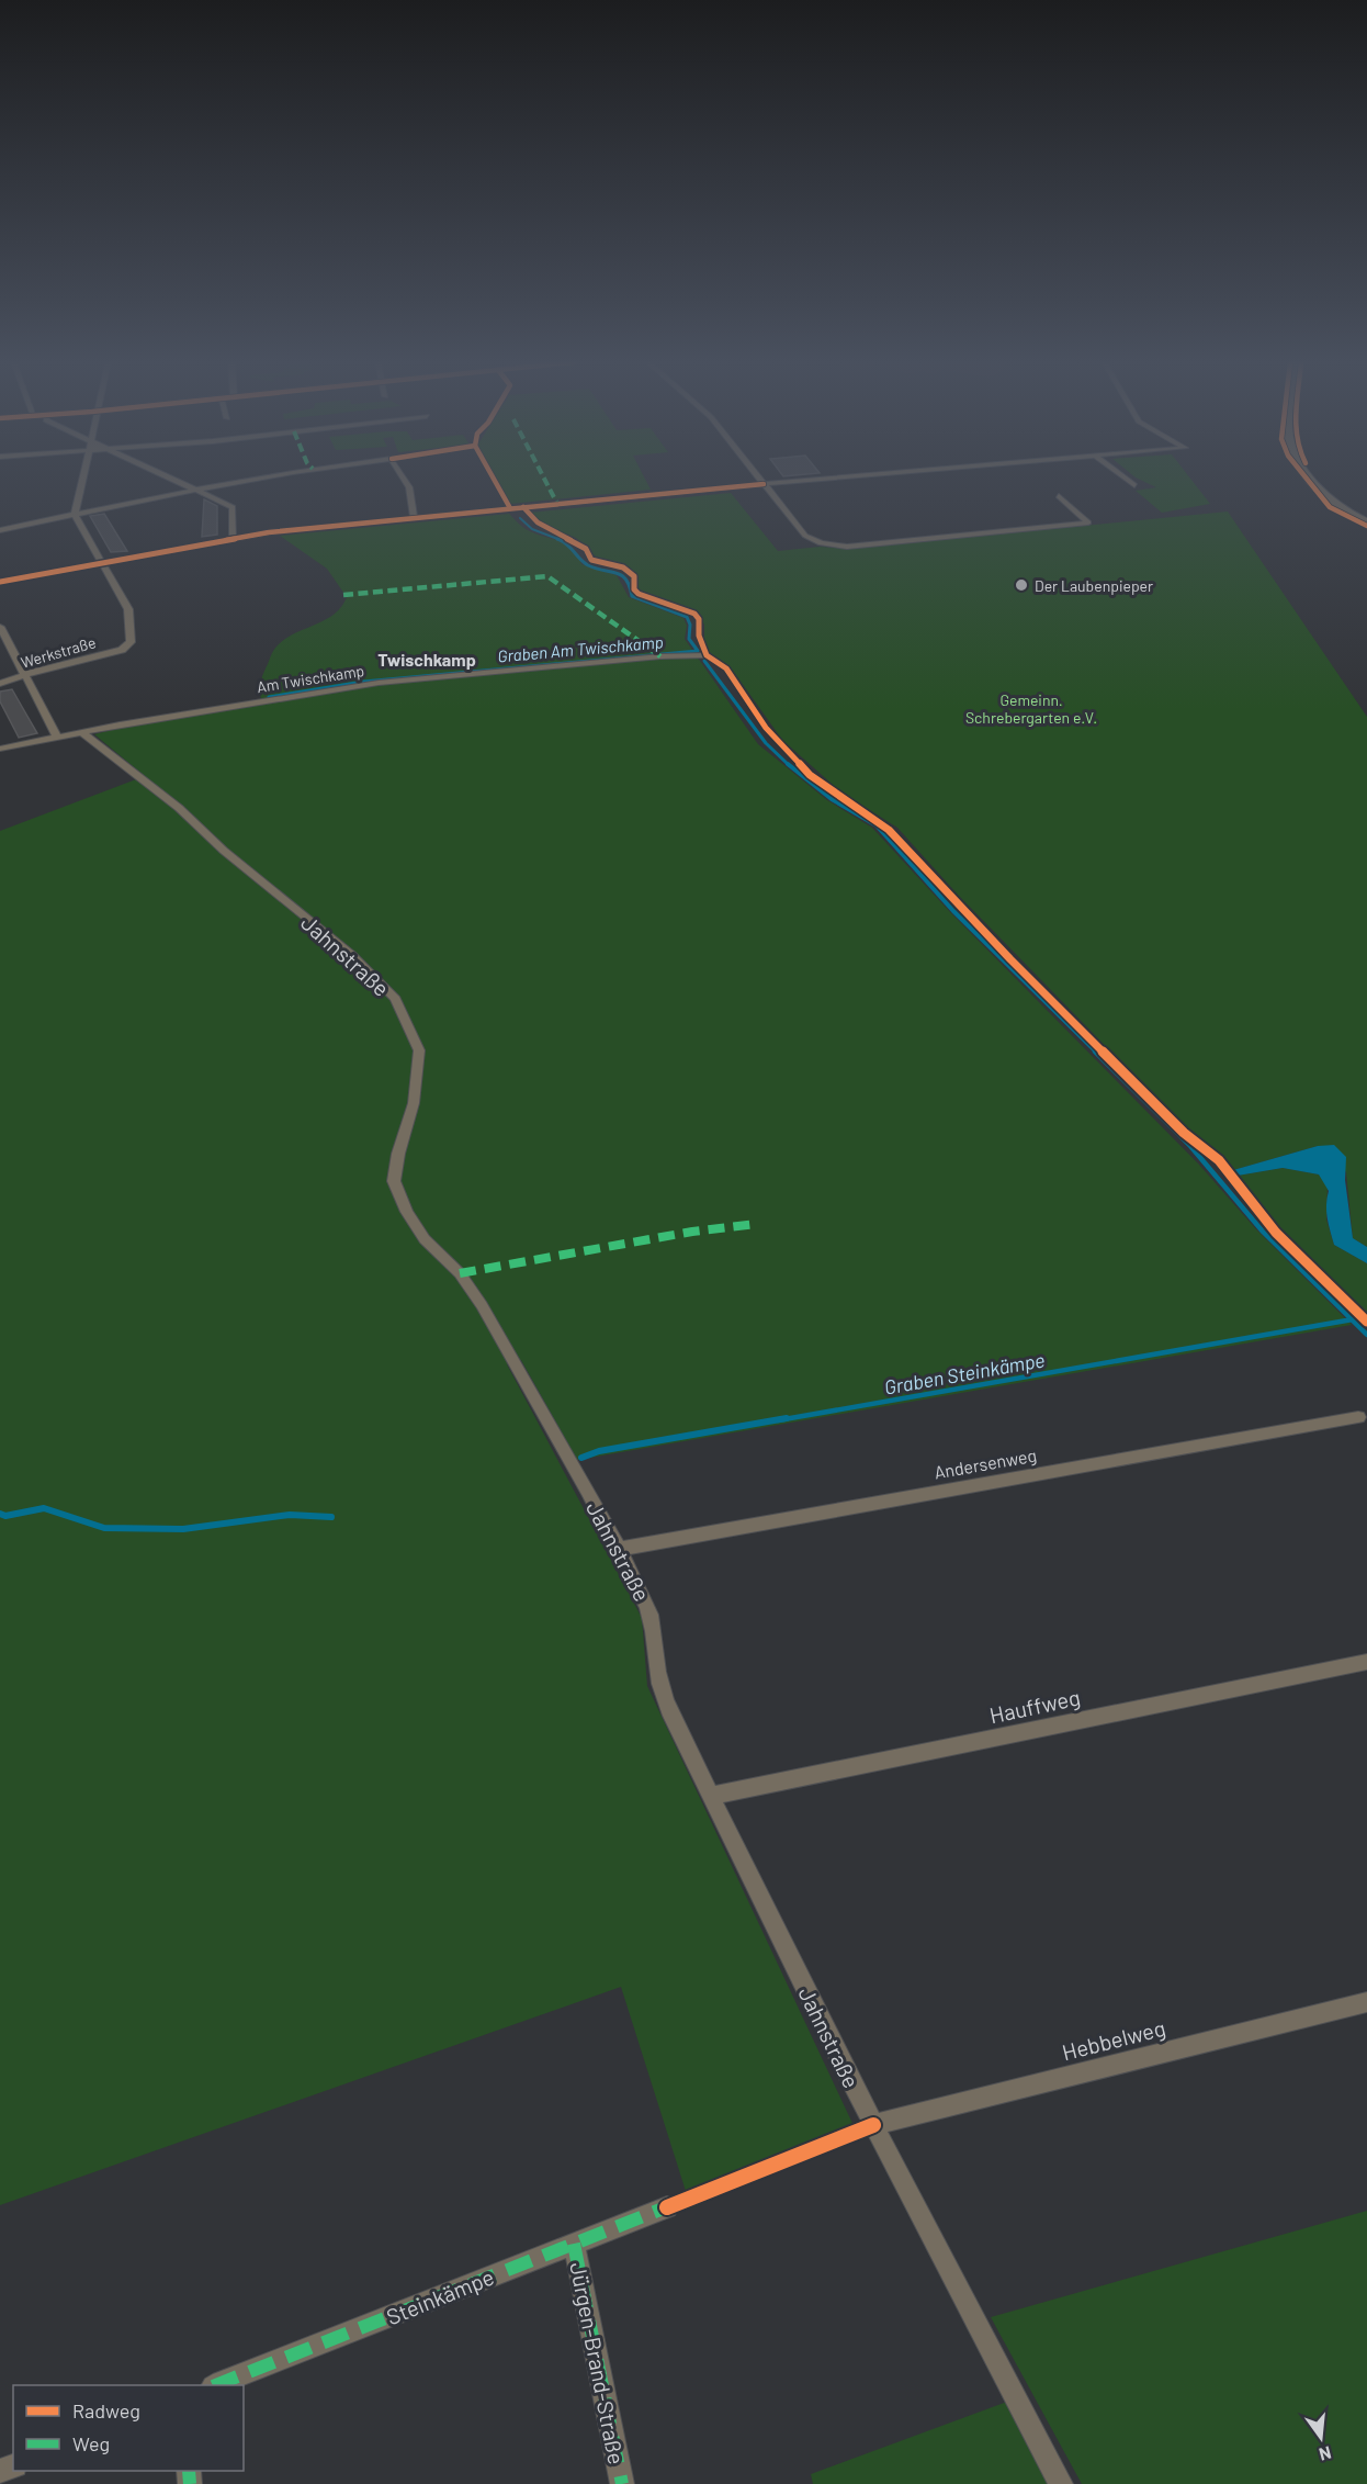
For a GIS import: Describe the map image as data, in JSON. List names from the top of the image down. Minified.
{"streets":{"street":["Werkstraße","Am Twischkamp","Jahnstraße","Andersenweg","Hauffweg","Hebbelweg","Steinkämpe","Jürgen-Brand-Straße"]},"crossings":[["Am Twischkamp","Jahnstraße"],["Jahnstraße","Andersenweg"],["Jahnstraße","Hauffweg"],["Jahnstraße","Hebbelweg"],["Steinkämpe","Jürgen-Brand-Straße"]],"districts":["Twischkamp"],"water":["Graben Am Twischkamp","Graben Steinkämpe"],"parks":["Gemeinn. Schrebergarten e.V."],"places":["Der Laubenpieper"],"legend":["Radweg","Weg"],"north":"bottom"}
